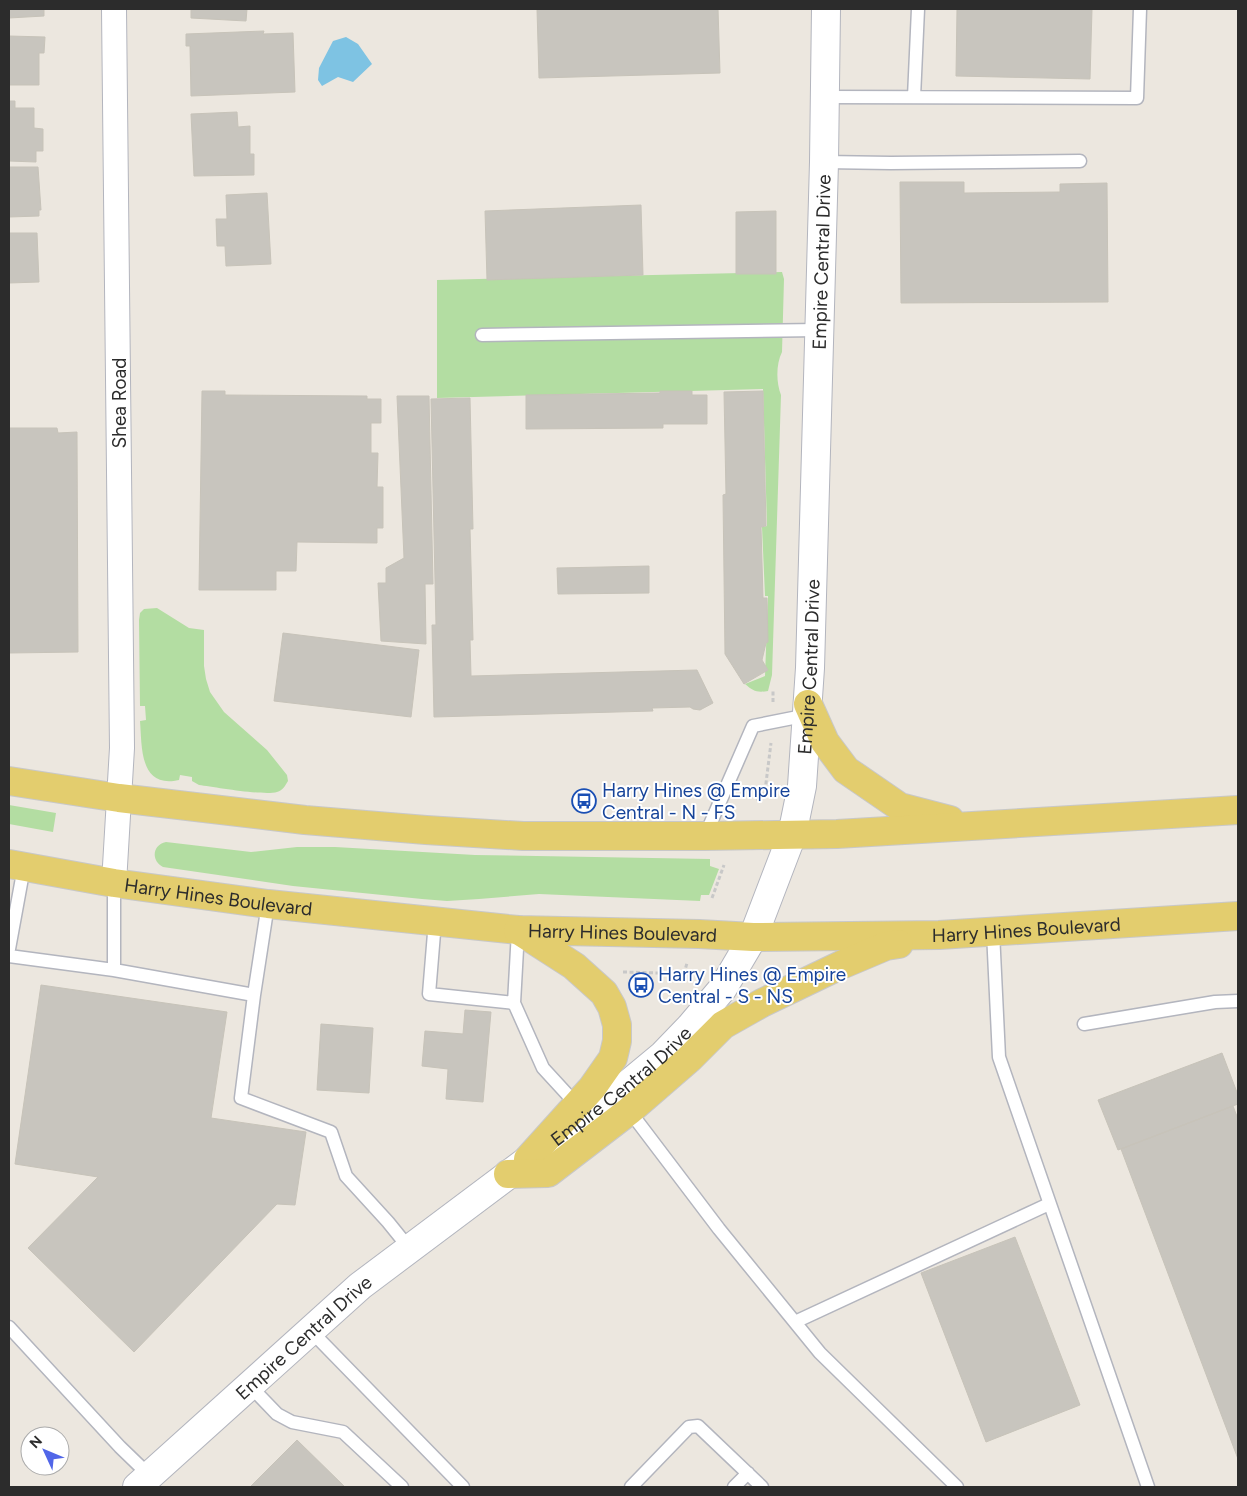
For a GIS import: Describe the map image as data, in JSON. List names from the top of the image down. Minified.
{"streets":{"main road":["Harry Hines Boulevard"],"street":["Empire Central Drive","Shea Road"]},"crossings":[["Empire Central Drive","Harry Hines Boulevard"],["Shea Road","Harry Hines Boulevard"]],"places":{"bus stop":["Harry Hines @ Empire Central - N - FS","Harry Hines @ Empire Central - S - NS"]},"north":"top left"}
